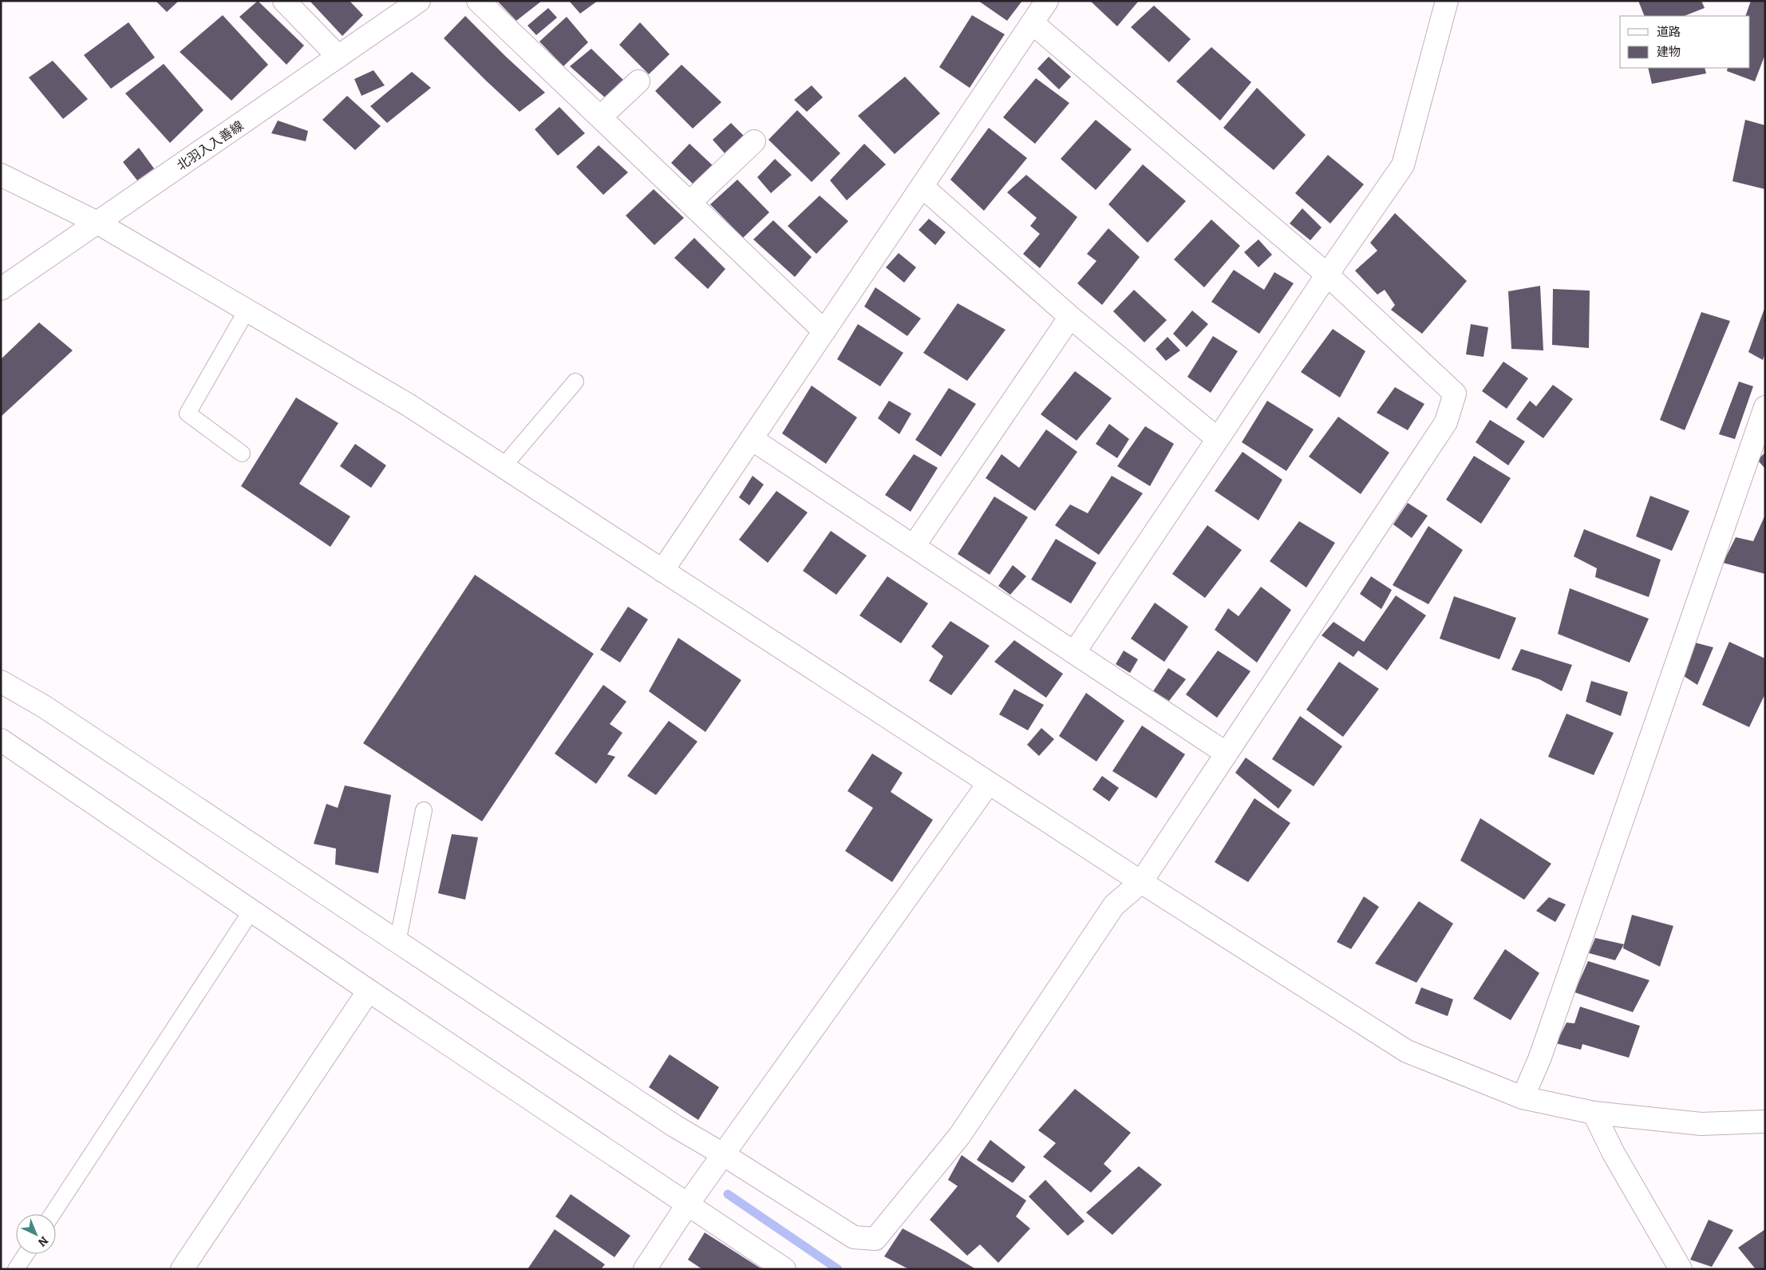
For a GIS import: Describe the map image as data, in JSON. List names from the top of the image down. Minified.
{"streets":{"street":["北羽入入善線"]},"legend":["道路","建物"],"north":"bottom right"}
